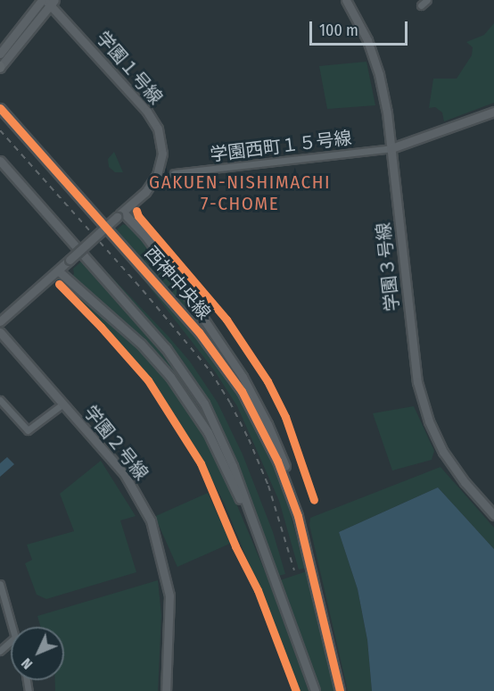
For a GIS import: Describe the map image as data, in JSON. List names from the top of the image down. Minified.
{"streets":{"street":["学園１号線","学園西町１５号線","学園３号線","西神中央線","学園２号線"]},"crossings":[["学園西町１５号線","学園３号線"]],"districts":["GAKUEN-NISHIMACHI 7-CHOME"],"scale_bar":"100 m","north":"bottom left"}
